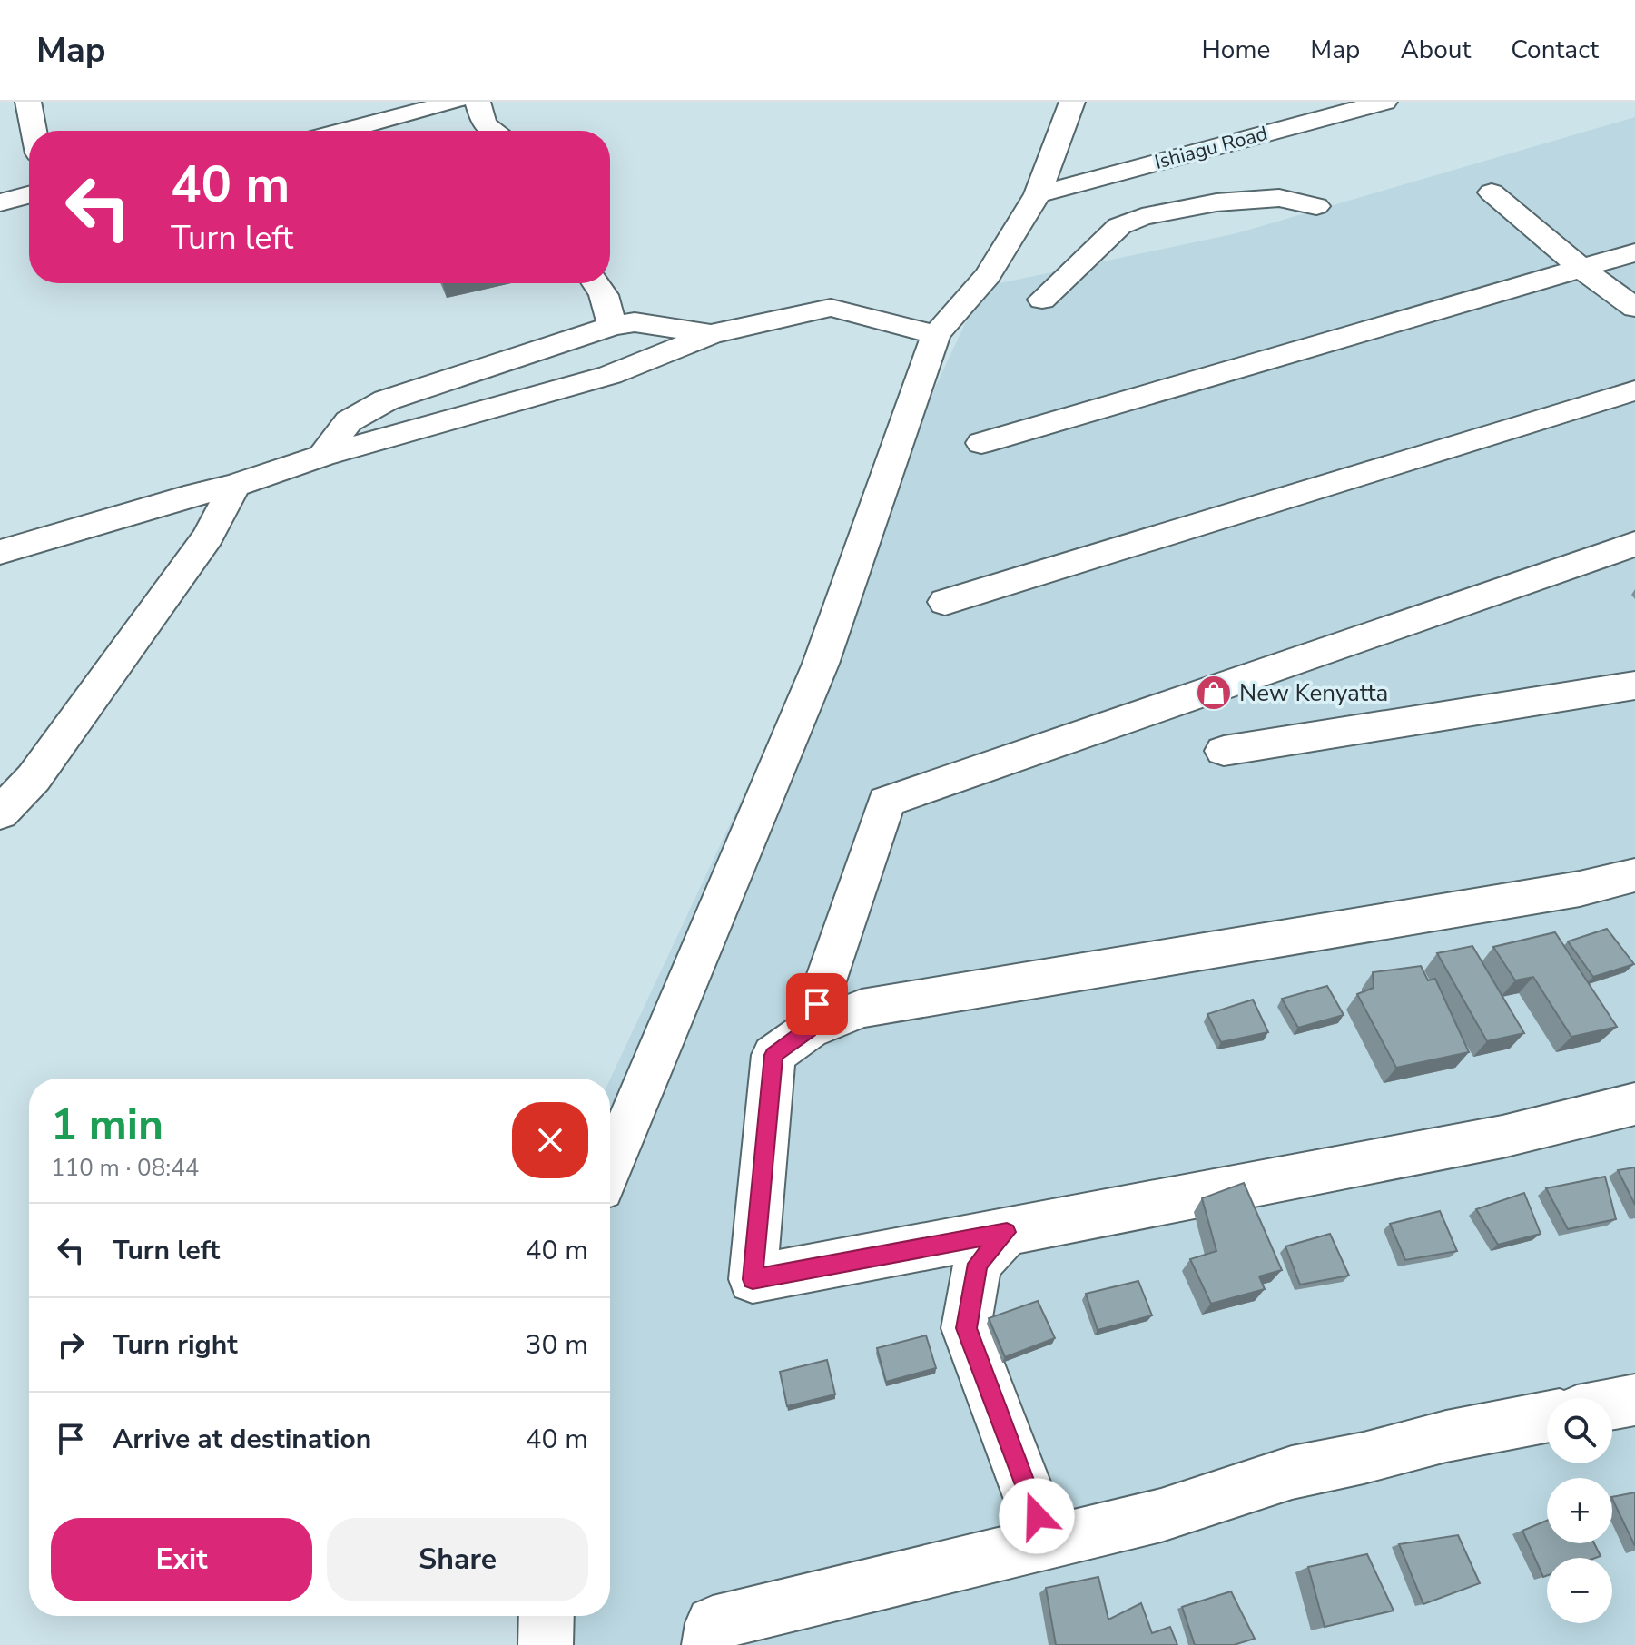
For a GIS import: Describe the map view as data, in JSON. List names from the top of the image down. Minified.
{"streets":{"street":["Ishiagu Road"]},"places":{"shop":["New Kenyatta"]},"page":{"header":"Map","nav":["Home","Map","About","Contact"],"turn":["40 m","Turn left"],"heading":["1 min","110 m · 08:44"],"list":[{"name":"Turn left","value":"40 m"},{"name":"Turn right","value":"30 m"},{"name":"Arrive at destination","value":"40 m"}],"map_buttons":["+","−"],"buttons":["Exit","Share"]}}
